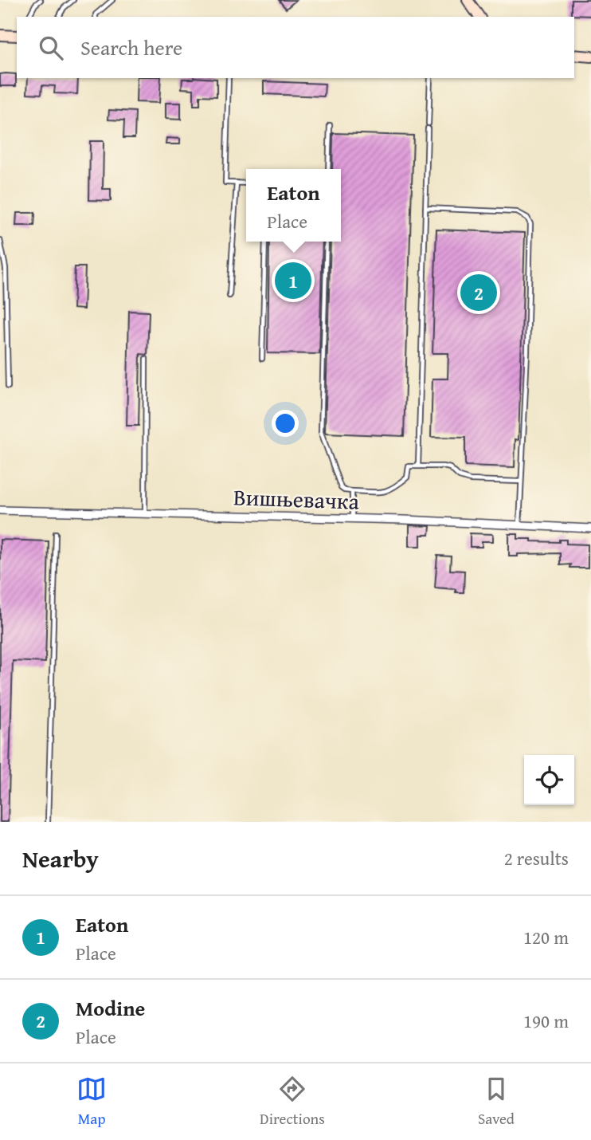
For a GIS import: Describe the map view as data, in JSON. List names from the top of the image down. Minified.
{"streets":{"street":["Вишњевачка"]},"page":{"search":"Search here","popup":["Eaton","Place"],"pins":["1","2"],"heading":["Nearby","2 results"],"list":[{"mark":"1","name":"Eaton","note":"Place","value":"120 m"},{"mark":"2","name":"Modine","note":"Place","value":"190 m"}],"nav":["Map","Directions","Saved"]}}
